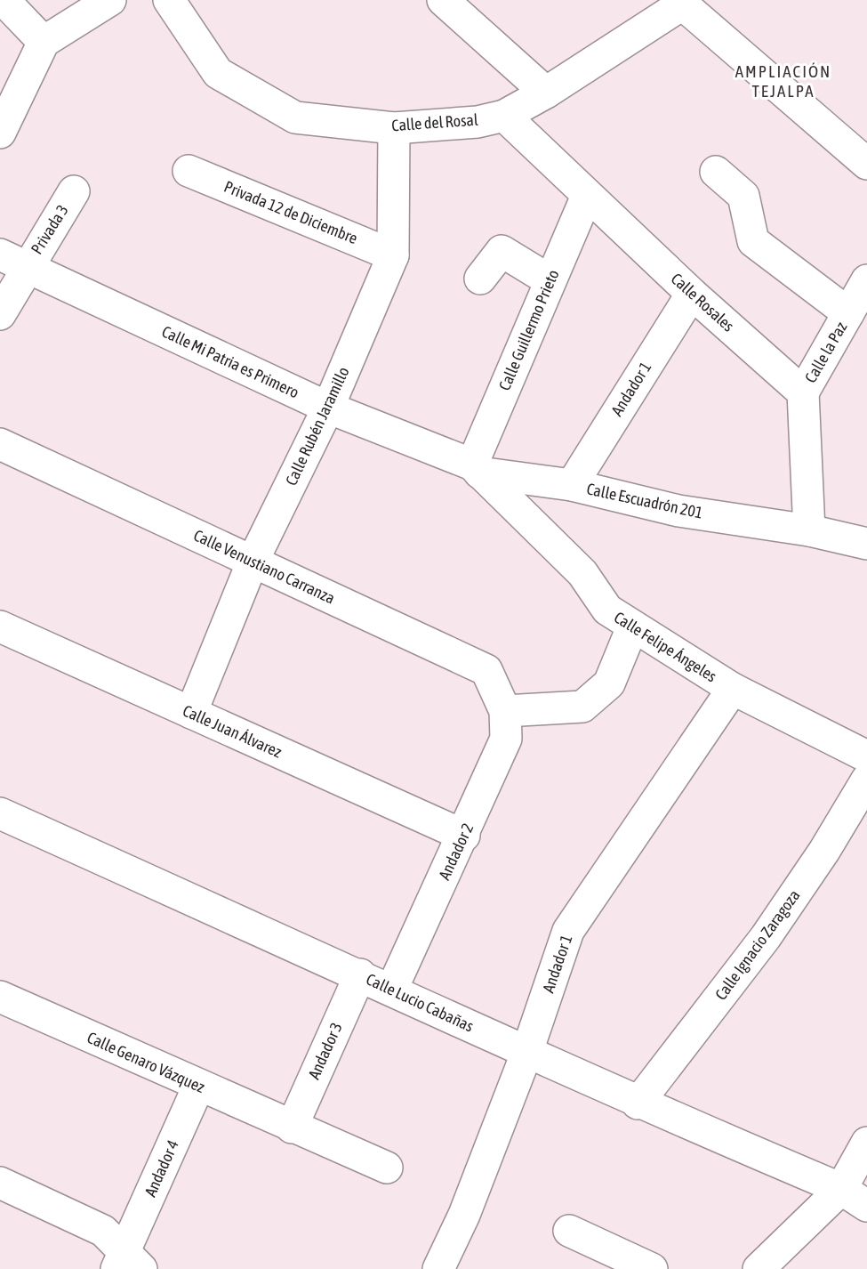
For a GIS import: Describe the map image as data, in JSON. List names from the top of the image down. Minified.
{"streets":{"street":["Calle del Rosal","Privada 12 de Diciembre","Privada 3","Calle Rosales","Calle Guillermo Prieto","Calle la Paz","Calle Mi Patria es Primero","Andador 1","Calle Rubén Jaramillo","Calle Escuadrón 201","Calle Venustiano Carranza","Calle Felipe Ángeles","Calle Juan Álvarez","Andador 2","Calle Ignacio Zaragoza","Calle Lucio Cabañas","Andador 3","Calle Genaro Vázquez","Andador 4"]},"crossings":[["Calle del Rosal","Calle Rosales"],["Calle del Rosal","Calle Rubén Jaramillo"],["Privada 12 de Diciembre","Calle Rubén Jaramillo"],["Privada 3","Calle Mi Patria es Primero"],["Calle Rosales","Calle Guillermo Prieto"],["Calle Rosales","Calle la Paz"],["Calle Rosales","Andador 1"],["Calle Guillermo Prieto","Calle Mi Patria es Primero"],["Calle Guillermo Prieto","Calle Escuadrón 201"],["Calle Guillermo Prieto","Calle Felipe Ángeles"],["Calle Mi Patria es Primero","Calle Rubén Jaramillo"],["Calle Mi Patria es Primero","Calle Escuadrón 201"],["Calle Mi Patria es Primero","Calle Felipe Ángeles"],["Andador 1","Calle Escuadrón 201"],["Andador 1","Calle Felipe Ángeles"],["Andador 1","Calle Lucio Cabañas"],["Calle Rubén Jaramillo","Calle Venustiano Carranza"],["Calle Rubén Jaramillo","Calle Juan Álvarez"],["Calle Escuadrón 201","Calle Felipe Ángeles"],["Calle Venustiano Carranza","Andador 2"],["Calle Juan Álvarez","Andador 2"],["Andador 2","Calle Lucio Cabañas"],["Calle Ignacio Zaragoza","Calle Lucio Cabañas"],["Calle Lucio Cabañas","Andador 3"],["Andador 3","Calle Genaro Vázquez"],["Calle Genaro Vázquez","Andador 4"]],"districts":["AMPLIACIÓN TEJALPA"]}
